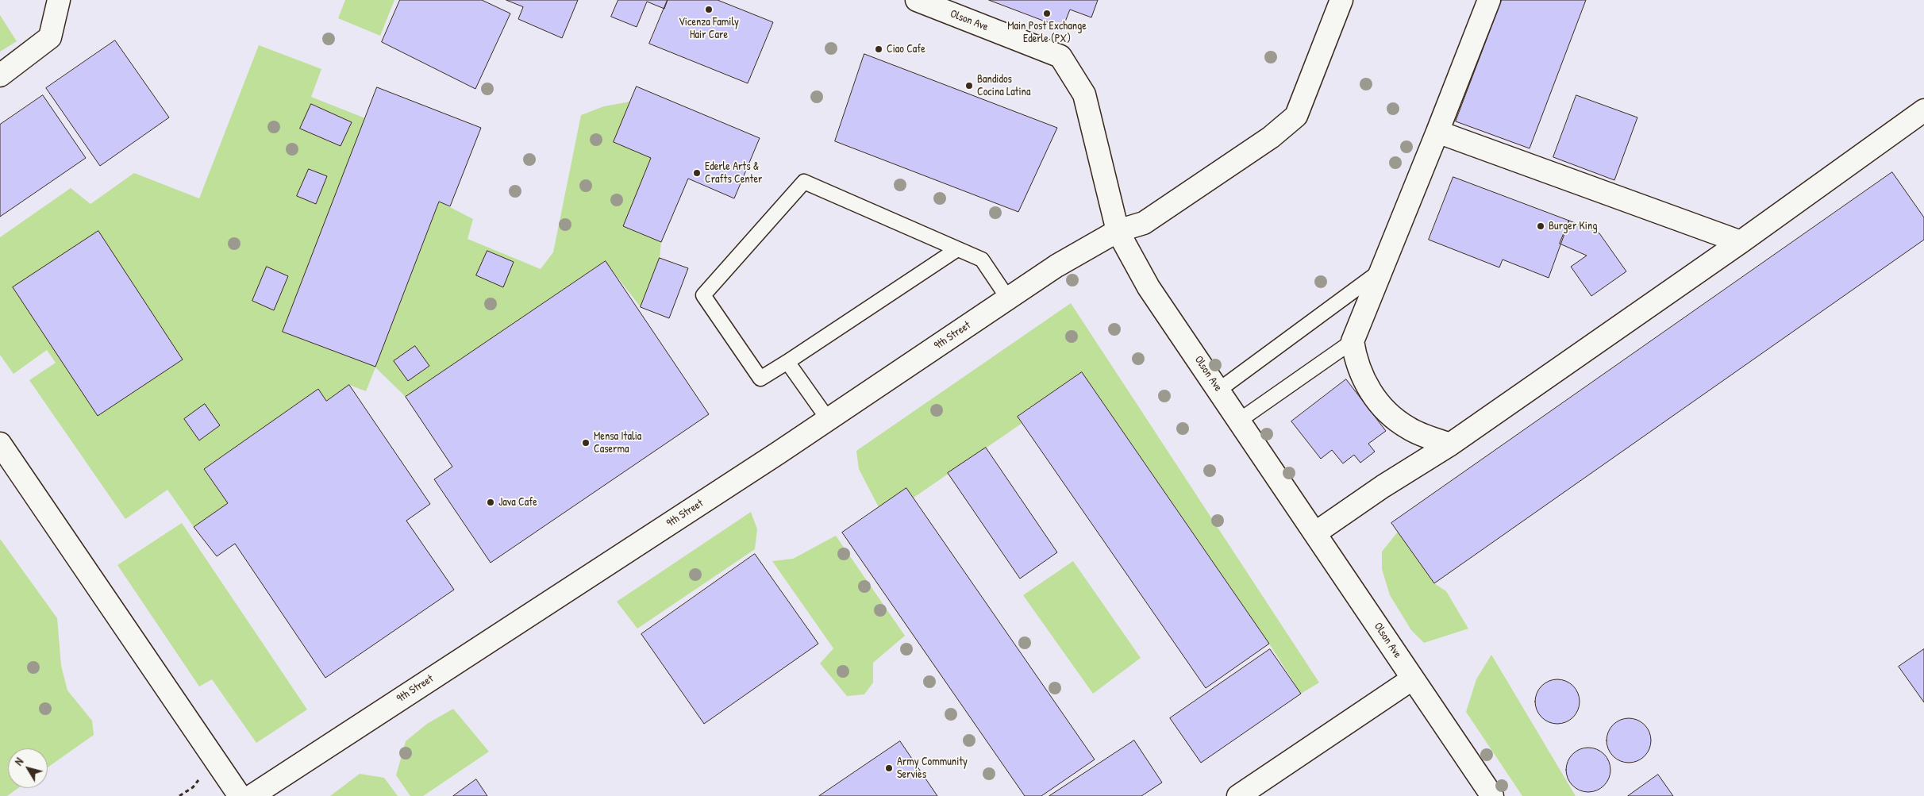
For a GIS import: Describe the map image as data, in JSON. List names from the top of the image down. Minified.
{"streets":{"street":["Olson Ave","9th Street"]},"crossings":[["Olson Ave","9th Street"]],"places":["Vicenza Family Hair Care","Main Post Exchange Ederle (PX)","Ciao Cafe","Bandidos Cocina Latina","Ederle Arts & Crafts Center","Burger King","Mensa Italia Caserma","Java Cafe","Army Community Servies"],"north":"top left"}
